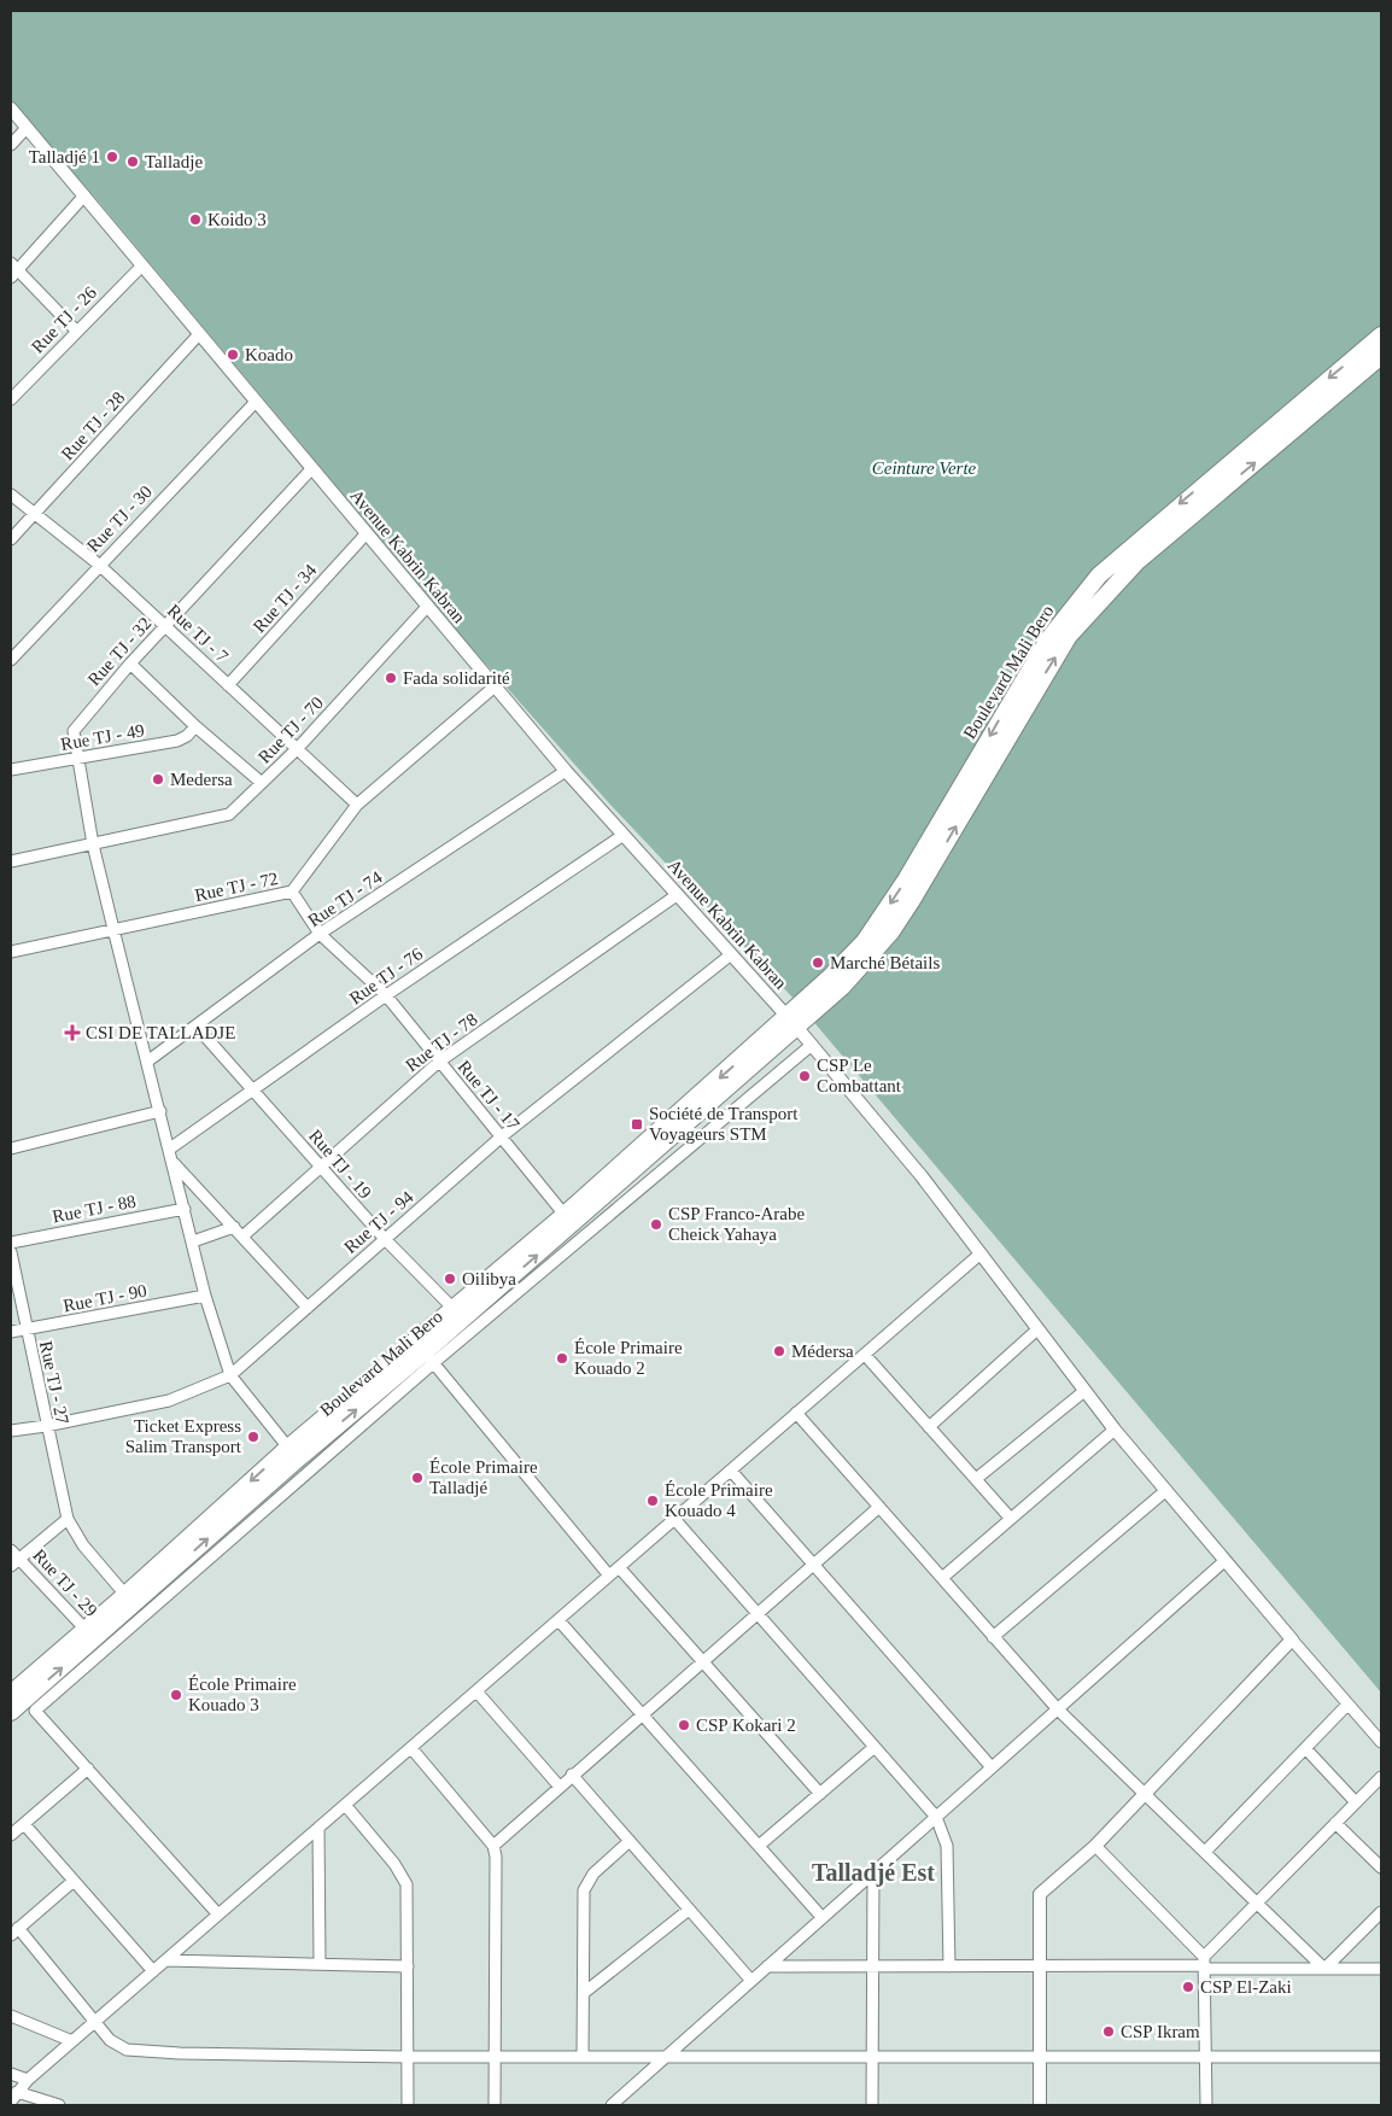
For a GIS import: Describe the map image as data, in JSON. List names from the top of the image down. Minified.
{"streets":{"main road":["Boulevard Mali Bero"],"street":["Rue TJ - 26","Rue TJ - 28","Rue TJ - 30","Avenue Kabrin Kabran","Rue TJ - 34","Rue TJ - 7","Rue TJ - 32","Rue TJ - 70","Rue TJ - 49","Rue TJ - 72","Rue TJ - 74","Rue TJ - 76","Rue TJ - 78","Rue TJ - 17","Rue TJ - 19","Rue TJ - 88","Rue TJ - 94","Rue TJ - 90","Rue TJ - 27","Rue TJ - 29"]},"crossings":[["Rue TJ - 26","Avenue Kabrin Kabran"],["Rue TJ - 28","Avenue Kabrin Kabran"],["Rue TJ - 28","Rue TJ - 7"],["Rue TJ - 30","Avenue Kabrin Kabran"],["Rue TJ - 30","Rue TJ - 7"],["Avenue Kabrin Kabran","Rue TJ - 34"],["Avenue Kabrin Kabran","Rue TJ - 32"],["Avenue Kabrin Kabran","Rue TJ - 70"],["Avenue Kabrin Kabran","Rue TJ - 72"],["Avenue Kabrin Kabran","Rue TJ - 74"],["Avenue Kabrin Kabran","Rue TJ - 76"],["Avenue Kabrin Kabran","Rue TJ - 78"],["Avenue Kabrin Kabran","Rue TJ - 94"],["Rue TJ - 34","Rue TJ - 7"],["Rue TJ - 7","Rue TJ - 32"],["Rue TJ - 7","Rue TJ - 70"],["Rue TJ - 7","Rue TJ - 72"],["Rue TJ - 32","Rue TJ - 70"],["Rue TJ - 32","Rue TJ - 49"],["Rue TJ - 32","Rue TJ - 72"],["Rue TJ - 32","Rue TJ - 74"],["Rue TJ - 32","Rue TJ - 76"],["Rue TJ - 32","Rue TJ - 88"],["Rue TJ - 32","Rue TJ - 94"],["Rue TJ - 32","Rue TJ - 90"],["Boulevard Mali Bero","Rue TJ - 17"],["Boulevard Mali Bero","Rue TJ - 19"],["Boulevard Mali Bero","Rue TJ - 27"],["Boulevard Mali Bero","Rue TJ - 29"],["Rue TJ - 72","Rue TJ - 17"],["Rue TJ - 74","Rue TJ - 17"],["Rue TJ - 74","Rue TJ - 19"],["Rue TJ - 76","Rue TJ - 17"],["Rue TJ - 76","Rue TJ - 19"],["Rue TJ - 78","Rue TJ - 17"],["Rue TJ - 78","Rue TJ - 19"],["Rue TJ - 17","Rue TJ - 94"],["Rue TJ - 19","Rue TJ - 94"],["Rue TJ - 94","Rue TJ - 27"],["Rue TJ - 90","Rue TJ - 27"]],"districts":["Talladjé Est"],"parks":["Ceinture Verte"],"places":{"other":["Talladjé 1","Talladje","Koido 3","Koado","Fada solidarité","Medersa","Marché Bétails","CSP Le Combattant","CSP Franco-Arabe Cheick Yahaya","Oilibya","Médersa","École Primaire Kouado 2","Ticket Express Salim Transport","École Primaire Talladjé","École Primaire Kouado 4","École Primaire Kouado 3","CSP Kokari 2","CSP El-Zaki","CSP Ikram"],"health":["CSI DE TALLADJE"],"transit":["Société de Transport Voyageurs STM"]}}
